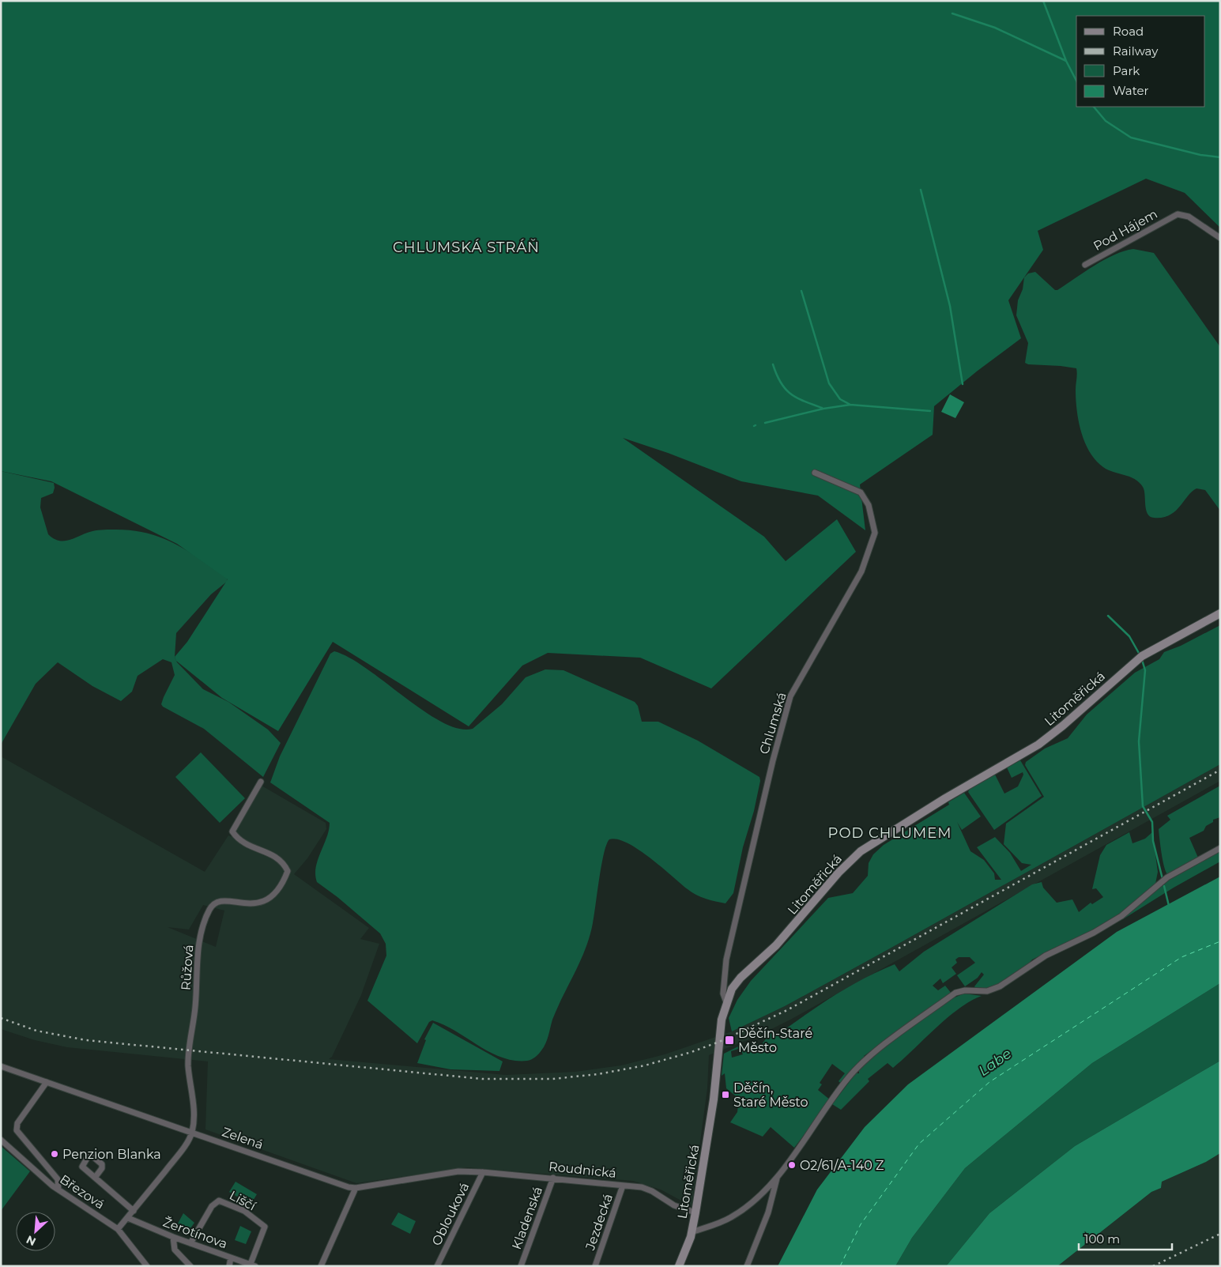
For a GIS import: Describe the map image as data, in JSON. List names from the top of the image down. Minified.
{"streets":{"main road":["Litoměřická"],"street":["Pod Hájem","Chlumská","Růžová","Zelená","Roudnická","Březová","Liščí","Oblouková","Kladenská","Jezdecká","Žerotínova"]},"crossings":[["Litoměřická","Chlumská"],["Litoměřická","Roudnická"],["Růžová","Zelená"],["Růžová","Březová"],["Růžová","Žerotínova"],["Zelená","Roudnická"],["Zelená","Oblouková"],["Roudnická","Oblouková"],["Roudnická","Kladenská"],["Roudnická","Jezdecká"],["Liščí","Žerotínova"]],"districts":["CHLUMSKÁ STRÁŇ","POD CHLUMEM"],"water":["Labe"],"places":{"transit":["Děčín-Staré Město","Děčín, Staré Město"],"other":["Penzion Blanka","O2/61/A-140 Z"]},"legend":["Road","Railway","Park","Water"],"scale_bar":"100 m","north":"bottom left"}
